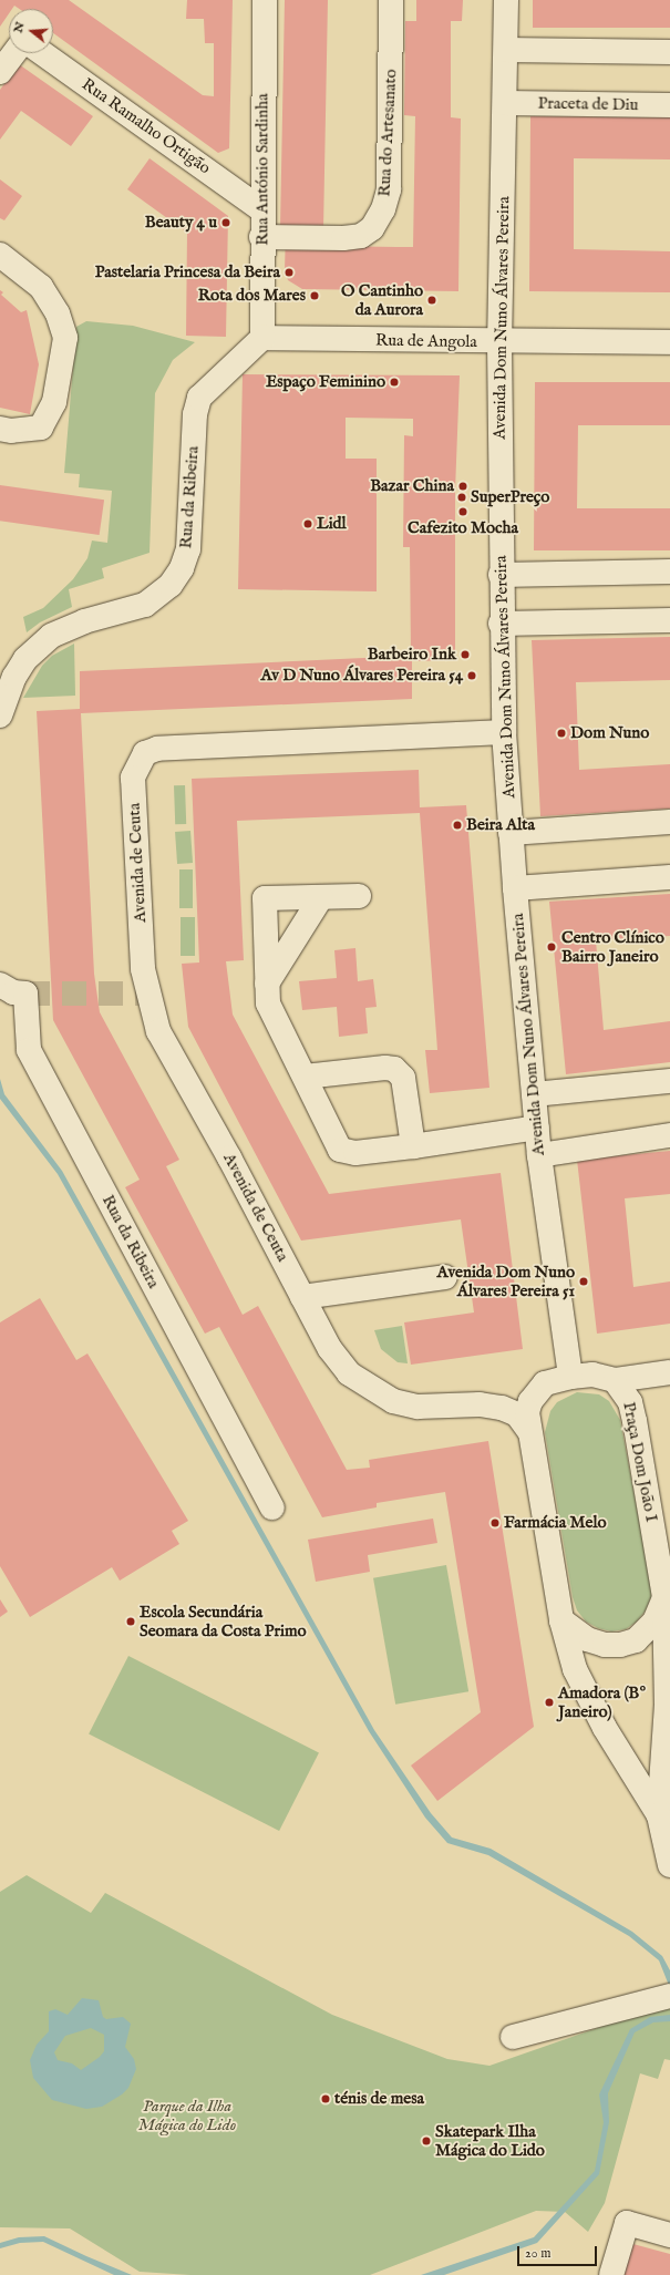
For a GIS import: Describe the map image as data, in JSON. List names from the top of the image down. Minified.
{"streets":{"street":["Praceta de Diu","Rua Ramalho Ortigão","Rua do Artesanato","Rua António Sardinha","Avenida Dom Nuno Álvares Pereira","Rua de Angola","Rua da Ribeira","Avenida de Ceuta","Praça Dom João I"]},"crossings":[["Praceta de Diu","Avenida Dom Nuno Álvares Pereira"],["Rua Ramalho Ortigão","Rua António Sardinha"],["Rua do Artesanato","Rua António Sardinha"],["Rua António Sardinha","Rua de Angola"],["Rua António Sardinha","Rua da Ribeira"],["Avenida Dom Nuno Álvares Pereira","Rua de Angola"],["Avenida Dom Nuno Álvares Pereira","Avenida de Ceuta"],["Avenida Dom Nuno Álvares Pereira","Praça Dom João I"],["Rua de Angola","Rua da Ribeira"],["Avenida de Ceuta","Praça Dom João I"]],"parks":["Parque da Ilha Mágica do Lido"],"places":["Beauty 4 u","Pastelaria Princesa da Beira","Rota dos Mares","O Cantinho da Aurora","Espaço Feminino","Bazar China","SuperPreço","Cafezito Mocha","Lidl","Barbeiro Ink","Av D Nuno Álvares Pereira 54","Dom Nuno","Beira Alta","Centro Clínico Bairro Janeiro","Avenida Dom Nuno Álvares Pereira 51","Farmácia Melo","Escola Secundária Seomara da Costa Primo","Amadora (Bº Janeiro)","ténis de mesa","Skatepark Ilha Mágica do Lido"],"scale_bar":"20 m","north":"left"}
